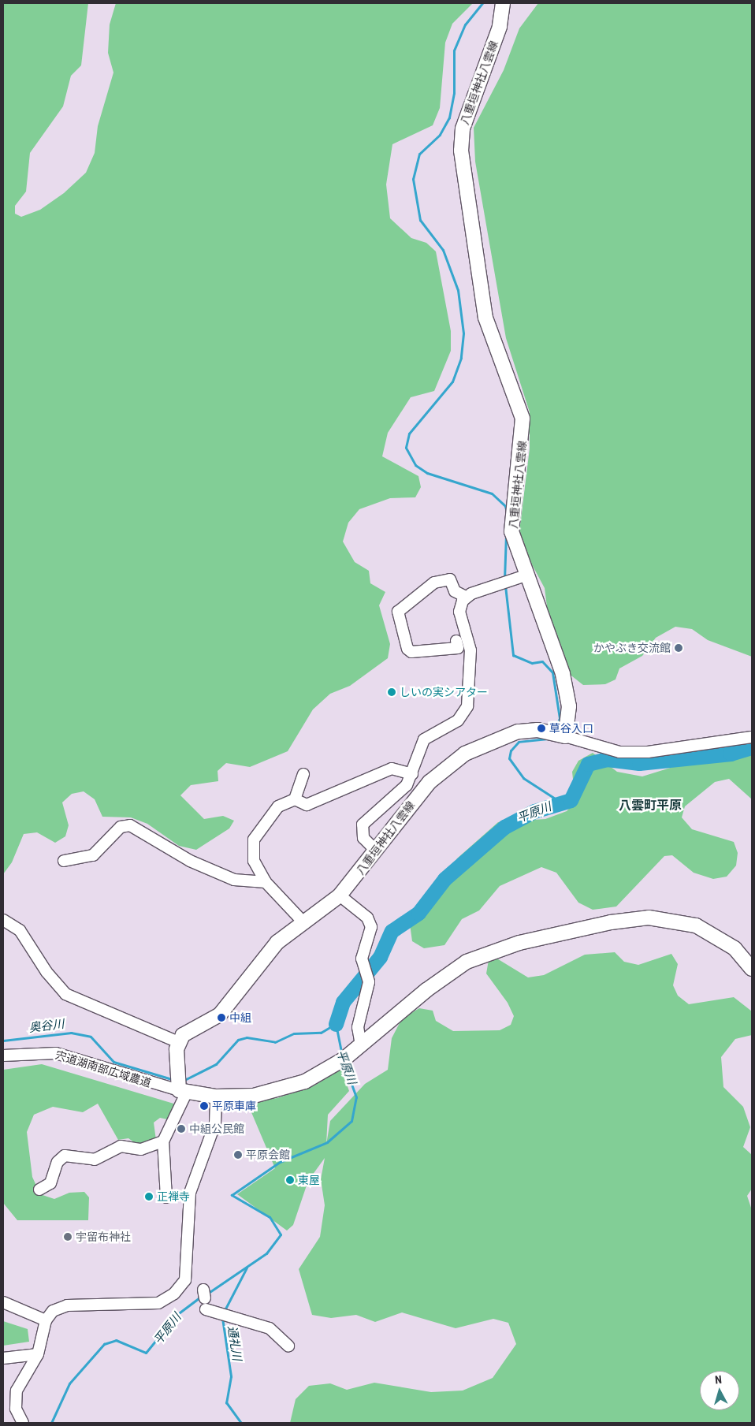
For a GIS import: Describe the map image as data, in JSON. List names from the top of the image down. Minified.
{"streets":{"main road":["八重垣神社八雲線"],"street":["宍道湖南部広域農道"]},"districts":["八雲町平原"],"water":["平原川","奥谷川","通礼川"],"places":["かやぶき交流館","しいの実シアター","草谷入口","中組","平原車庫","中組公民館","平原会館","東屋","正禅寺","宇留布神社"],"north":"top"}
